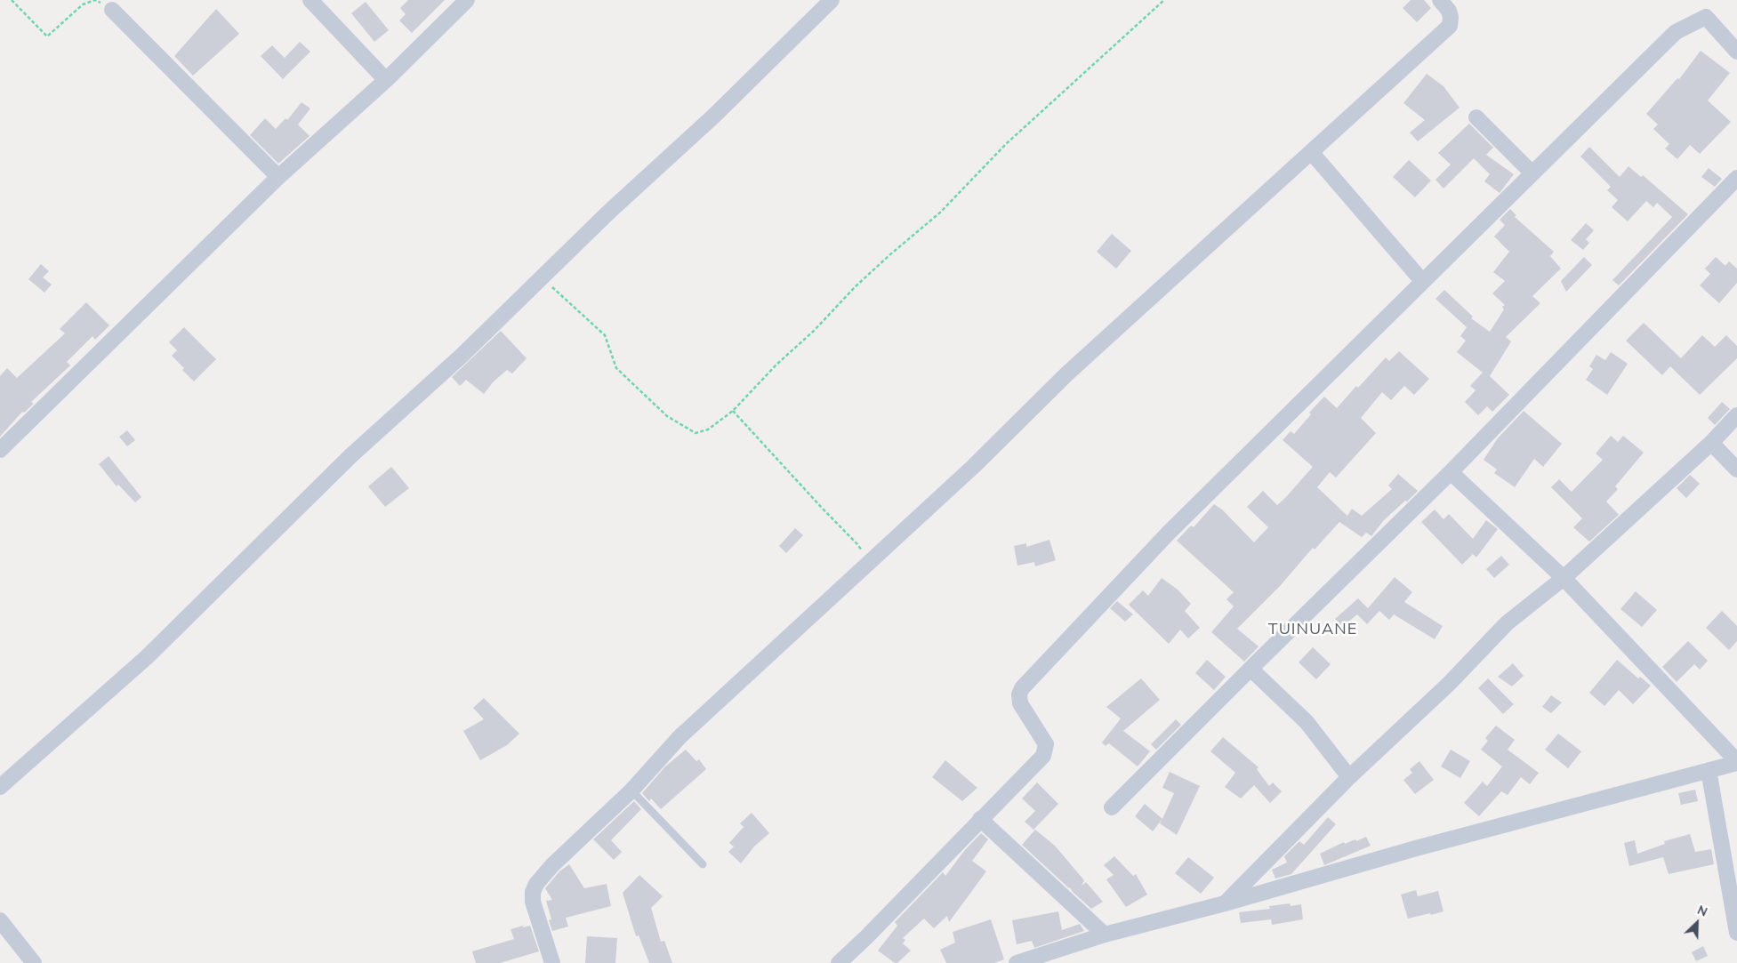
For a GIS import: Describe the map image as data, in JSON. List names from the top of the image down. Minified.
{"districts":["TUINUANE"],"north":"top right"}
